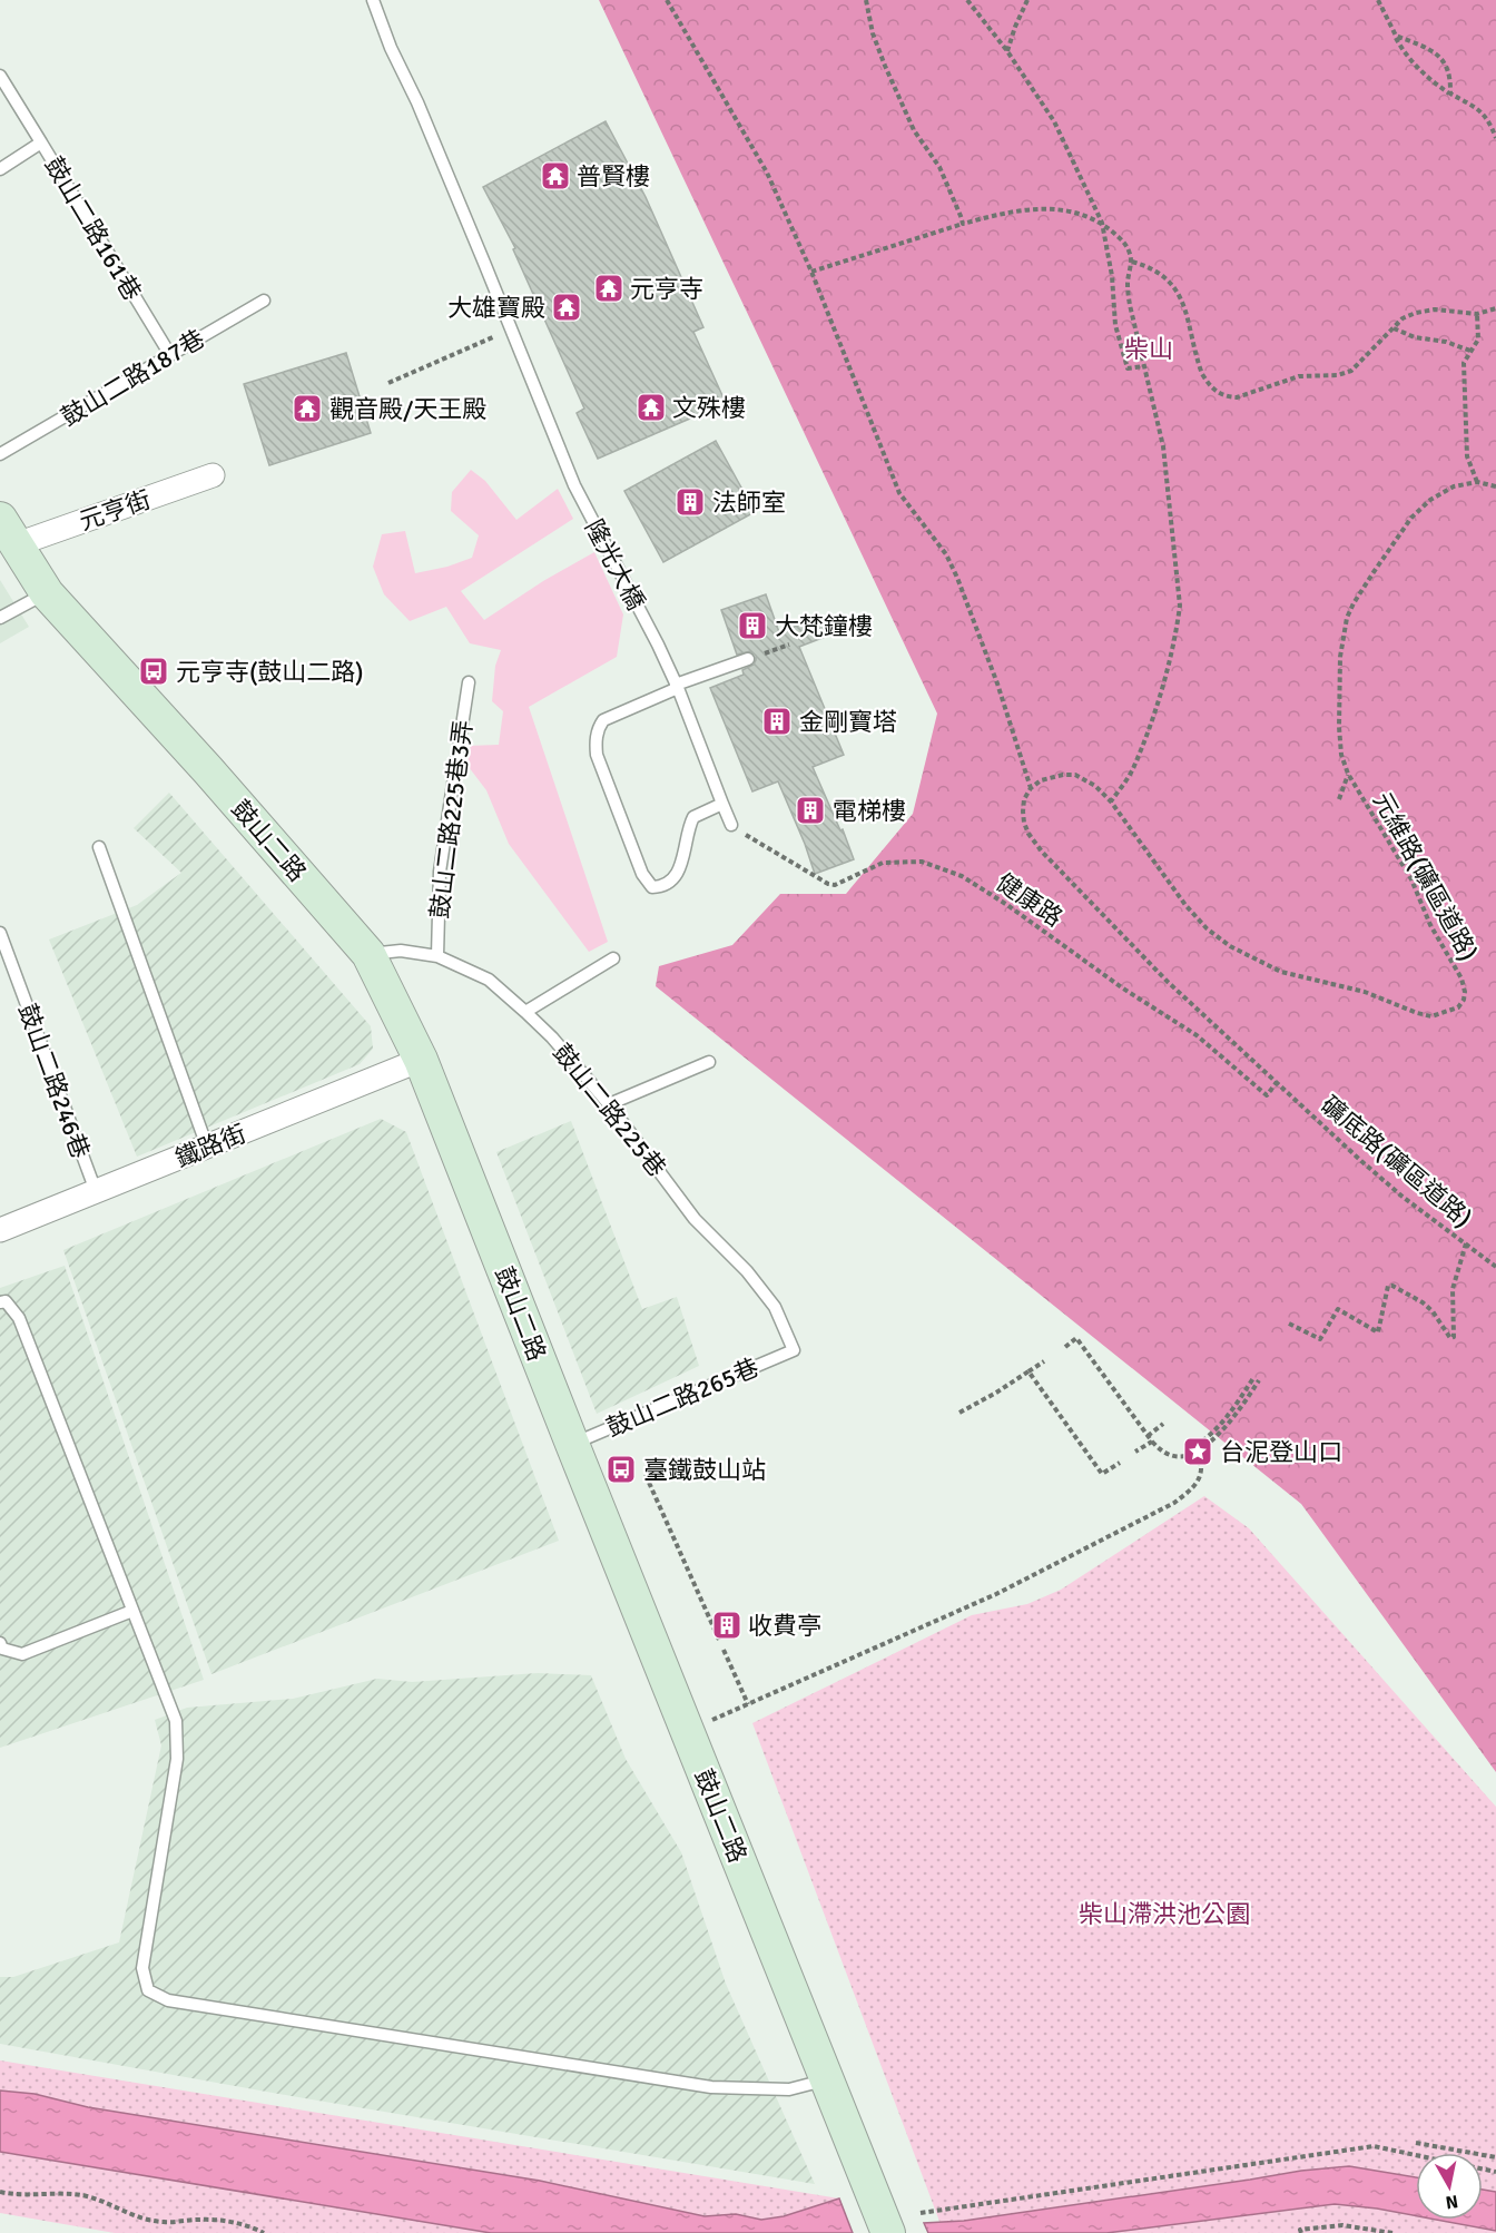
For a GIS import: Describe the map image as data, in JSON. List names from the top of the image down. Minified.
{"streets":{"street":["元亨街","鼓山二路","鐵路街"],"lane":["鼓山二路161巷","鼓山二路187巷","隆光大橋","鼓山二路225巷3弄","鼓山二路246巷","鼓山二路225巷","鼓山二路265巷"],"path":["元維路(礦區道路)","健康路","礦底路(礦區道路)"]},"crossings":[["鼓山二路161巷","鼓山二路187巷"],["元亨街","鼓山二路"],["隆光大橋","健康路"],["鼓山二路225巷3弄","鼓山二路225巷"],["鼓山二路","鼓山二路225巷"],["鼓山二路","鐵路街"],["鼓山二路","鼓山二路265巷"],["健康路","礦底路(礦區道路)"],["鼓山二路246巷","鐵路街"],["鼓山二路225巷","鼓山二路265巷"]],"parks":["柴山","柴山滯洪池公園"],"places":{"temple":["普賢樓","元亨寺","大雄寶殿","文殊樓","觀音殿/天王殿"],"building":["法師室","大梵鐘樓","金剛寶塔","電梯樓","收費亭"],"bus stop":["元亨寺(鼓山二路)","臺鐵鼓山站"],"place":["台泥登山口"]},"north":"bottom"}
